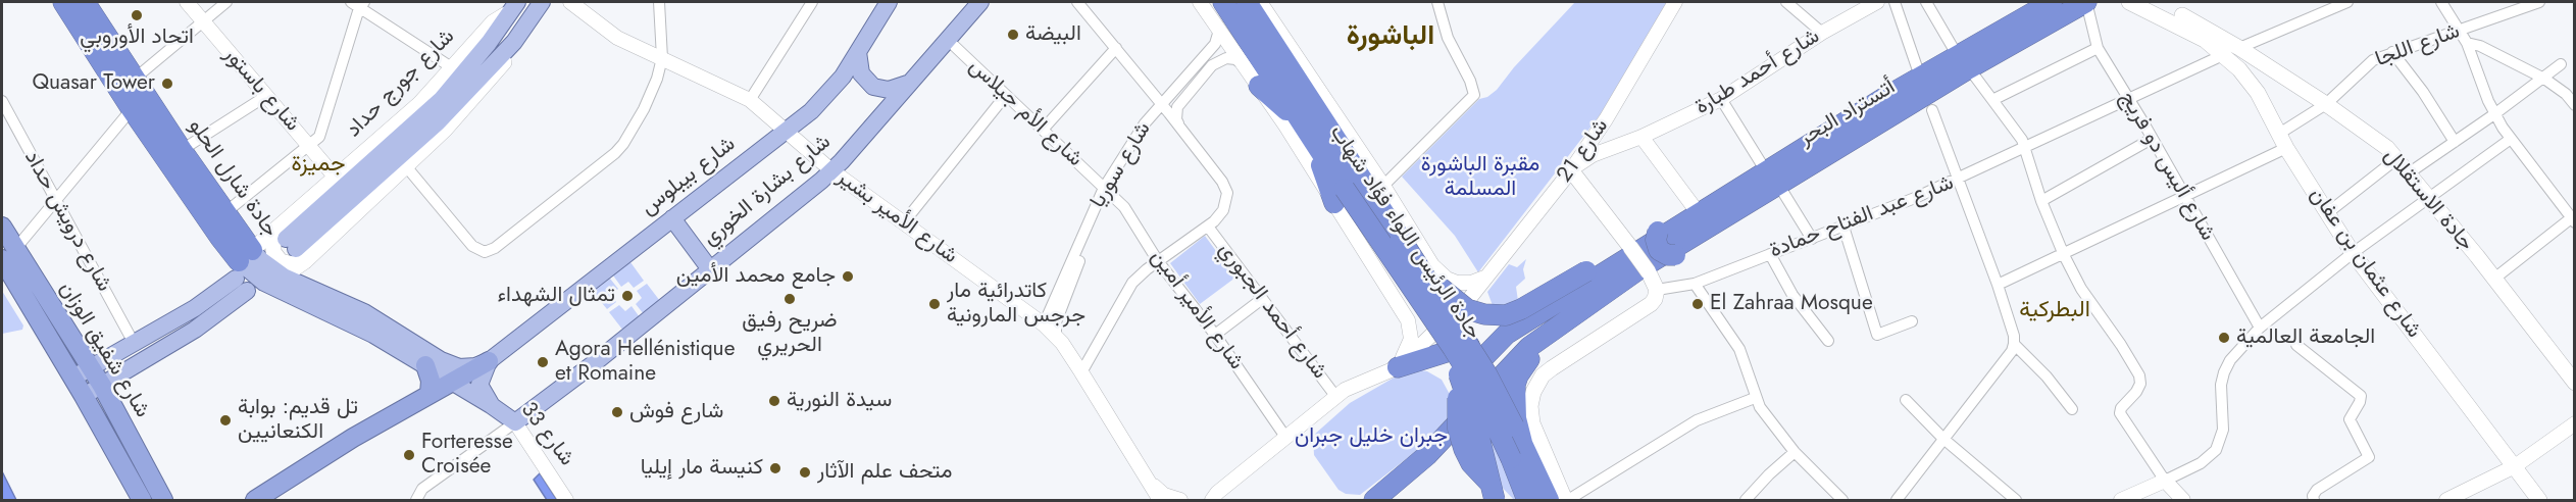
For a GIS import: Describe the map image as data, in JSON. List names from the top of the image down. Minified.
{"streets":{"highway":["أتستراد البحر","جادة شارل الحلو","جادة الرئيس اللواء فؤاد شهاب","شارع شفيق الوزان"],"main road":["شارع جورج حداد","شارع بيبلوس","شارع بشارة الخوري","جادة الاستقلال","شارع عثمان بن عفان","شارع 33"],"street":["شارع اللجا","شارع أحمد طبارة","شارع باستور","شارع الأم جيلاس","شارع 21","شارع سوريا","شارع أليس دو فريج","شارع الأمير بشير","شارع عبد الفتاح حمادة","شارع درويش حداد","شارع الأمير أمين","شارع أحمد الجبوري"]},"crossings":[["شارع اللجا","شارع أليس دو فريج"],["شارع اللجا","جادة الاستقلال"],["شارع اللجا","شارع عثمان بن عفان"],["شارع أحمد طبارة","شارع 21"],["شارع جورج حداد","شارع باستور"],["شارع جورج حداد","جادة شارل الحلو"],["شارع جورج حداد","شارع درويش حداد"],["شارع جورج حداد","شارع شفيق الوزان"],["شارع الأم جيلاس","شارع سوريا"],["شارع الأم جيلاس","شارع بشارة الخوري"],["شارع الأم جيلاس","شارع الأمير أمين"],["أتستراد البحر","شارع أليس دو فريج"],["أتستراد البحر","شارع عبد الفتاح حمادة"],["شارع سوريا","شارع الأمير بشير"],["شارع سوريا","شارع الأمير أمين"],["شارع أليس دو فريج","شارع عبد الفتاح حمادة"],["شارع بيبلوس","جادة شارل الحلو"],["شارع بيبلوس","شارع الأمير بشير"],["جادة شارل الحلو","شارع 33"],["شارع بشارة الخوري","شارع الأمير بشير"],["شارع بشارة الخوري","شارع 33"],["شارع عبد الفتاح حمادة","شارع عثمان بن عفان"]],"districts":["الباشورة","جميزة","البطركية"],"parks":["مقبرة الباشورة المسلمة","جبران خليل جبران"],"places":["اتحاد الأوروبي","البيضة","Quasar Tower","جامع محمد الأمين","تمثال الشهداء","ضريح رفيق الحريري","كاتدرائية مار جرجس المارونية","El Zahraa Mosque","الجامعة العالمية","Agora Hellénistique et Romaine","سيدة النورية","شارع فوش","تل قديم: بوابة الكنعانيين","Forteresse Croisée","كنيسة مار إيليا","متحف علم الآثار"]}
